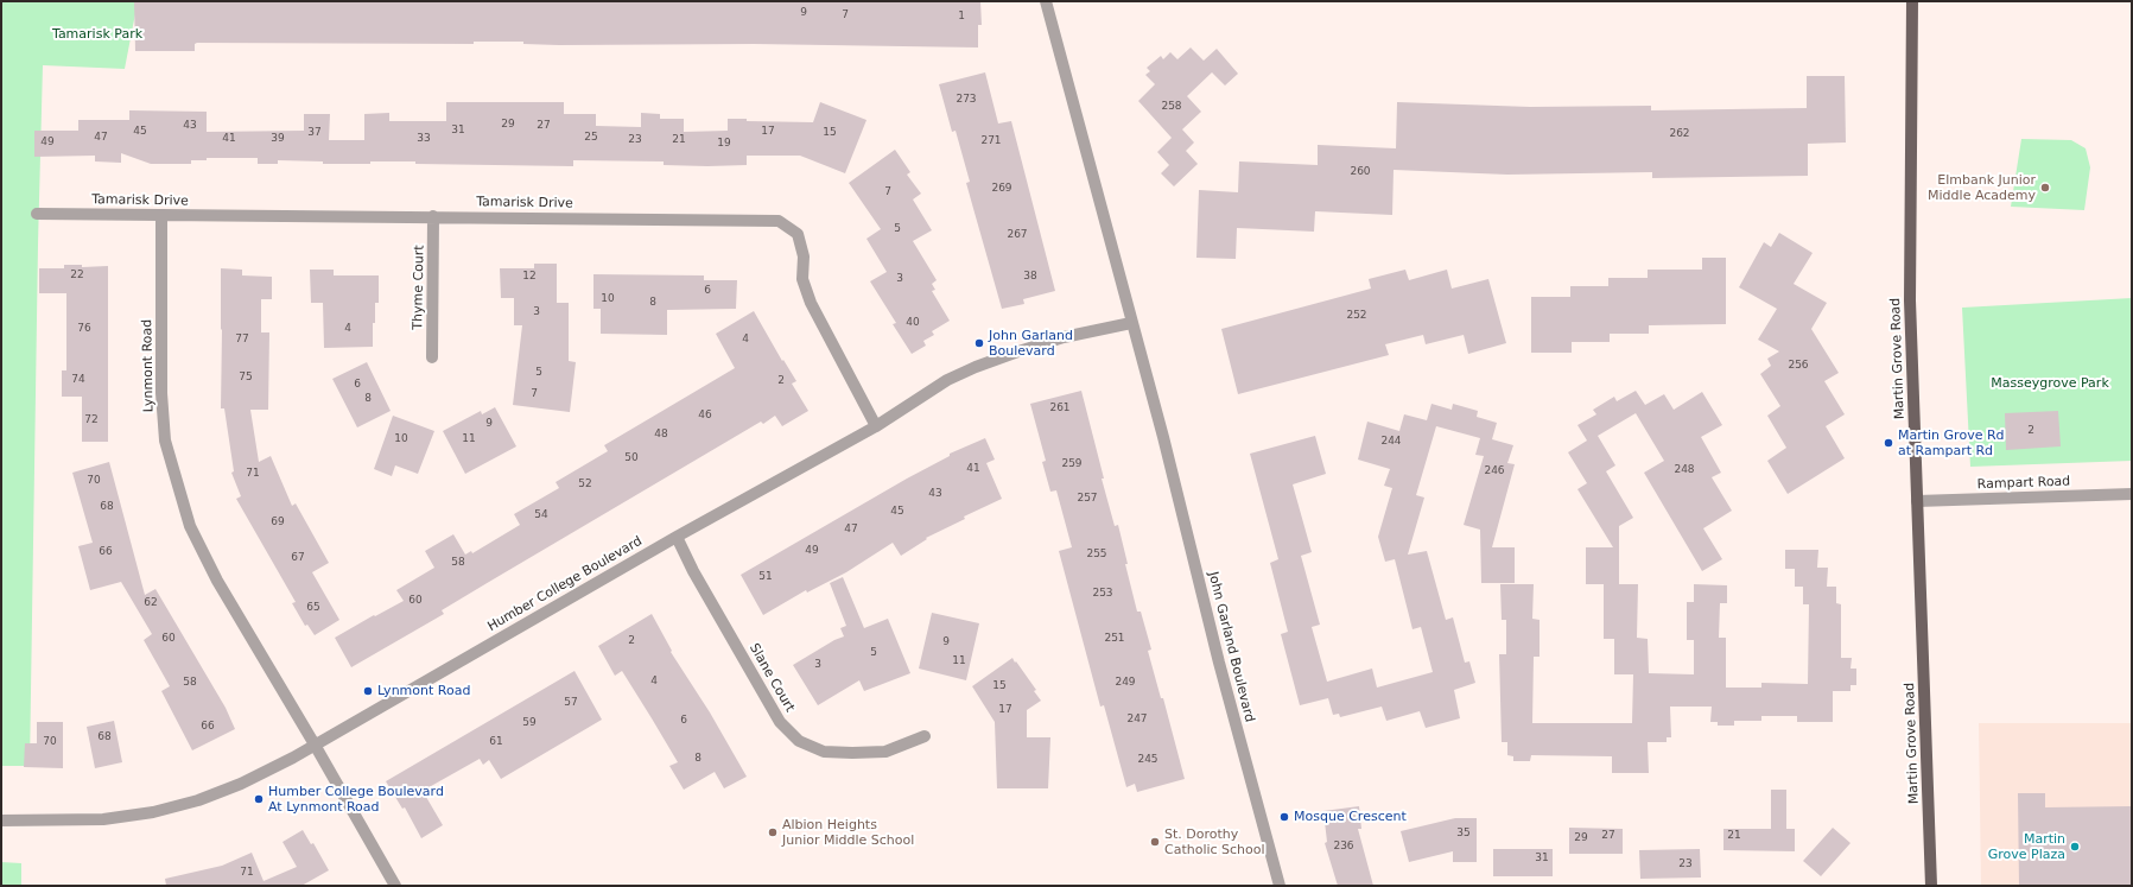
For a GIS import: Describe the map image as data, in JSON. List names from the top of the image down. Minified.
{"streets":{"main road":["Martin Grove Road"],"street":["Tamarisk Drive","Thyme Court","Lynmont Road","Rampart Road","Humber College Boulevard","John Garland Boulevard","Slane Court"]},"crossings":[["Tamarisk Drive","Thyme Court"],["Tamarisk Drive","Lynmont Road"],["Tamarisk Drive","Humber College Boulevard"],["Martin Grove Road","Rampart Road"],["Lynmont Road","Humber College Boulevard"],["Humber College Boulevard","John Garland Boulevard"],["Humber College Boulevard","Slane Court"]],"parks":["Tamarisk Park","Masseygrove Park"],"places":["Elmbank Junior Middle Academy","John Garland Boulevard","Martin Grove Rd at Rampart Rd","Lynmont Road","Humber College Boulevard At Lynmont Road","Mosque Crescent","Albion Heights Junior Middle School","St. Dorothy Catholic School","Martin Grove Plaza"],"house_numbers":["9","7","1","273","258","29","43","27","31","45","17","37","15","262","47","25","41","39","33","23","21","271","49","19","260","269","7","5","267","22","12","38","3","6","10","8","3","252","40","76","4","77","4","256","5","75","74","2","6","7","8","261","46","72","9","2","48","10","11","244","50","259","41","248","246","71","70","52","43","257","68","45","54","69","47","49","66","255","67","58","51","253","60","62","65","60","251","2","9","5","11","3","4","58","249","15","57","17","247","6","59","66","68","70","61","8","245","35","27","21","29","236","31","23","71"]}
